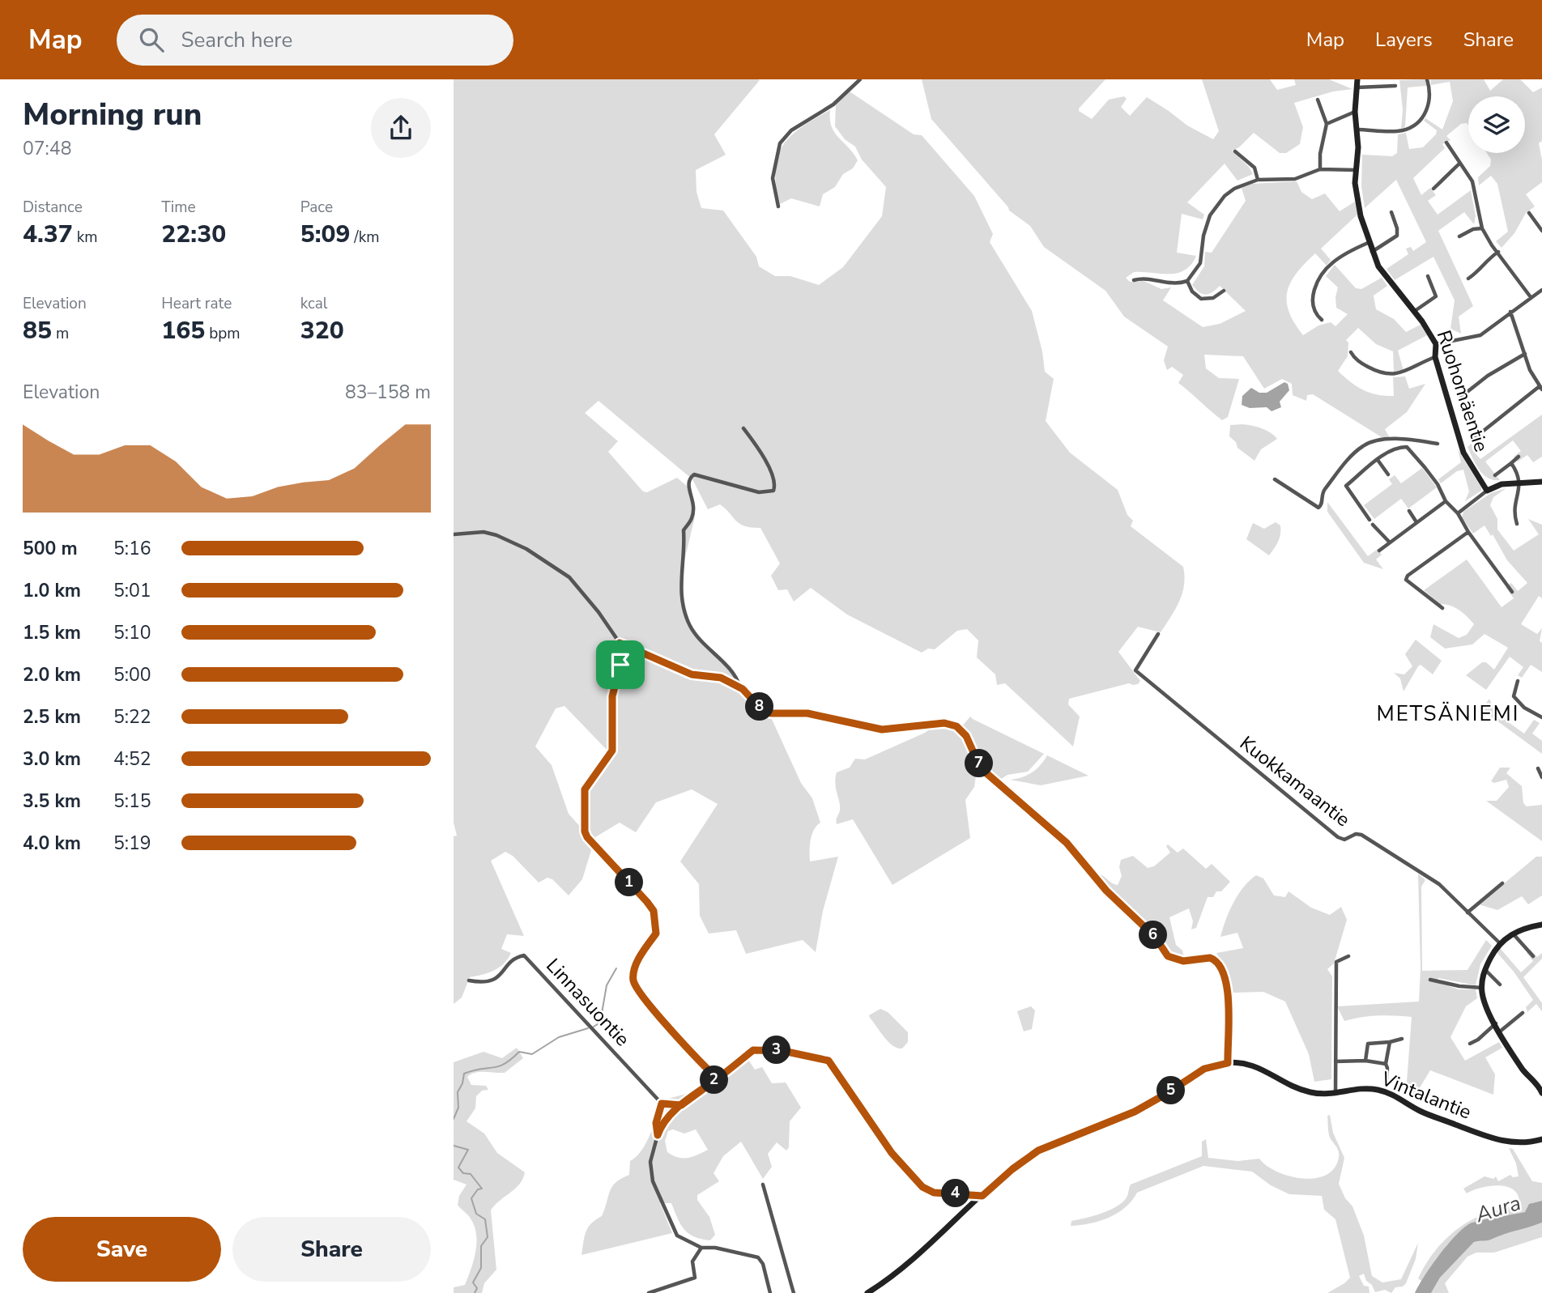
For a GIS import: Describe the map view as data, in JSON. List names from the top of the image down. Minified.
{"streets":{"street":["Ruohomäentie","Kuokkamaantie","Linnasuontie","Vintalantie"]},"districts":["METSÄNIEMI"],"water":["Aura"],"page":{"header":"Map","search":"Search here","nav":["Map","Layers","Share"],"heading":["Morning run","07:48"],"stats":[["Distance","4.37 km"],["Time","22:30"],["Pace","5:09 /km"],["Elevation","85 m"],["Heart rate","165 bpm"],["kcal","320"]],"chart":["Elevation","83–158 m"],"list":[{"name":"500 m","note":"5:16"},{"name":"1.0 km","note":"5:01"},{"name":"1.5 km","note":"5:10"},{"name":"2.0 km","note":"5:00"},{"name":"2.5 km","note":"5:22"},{"name":"3.0 km","note":"4:52"},{"name":"3.5 km","note":"5:15"},{"name":"4.0 km","note":"5:19"}],"pins":["8","7","1","6","3","2","5","4"],"buttons":["Save","Share"]}}
